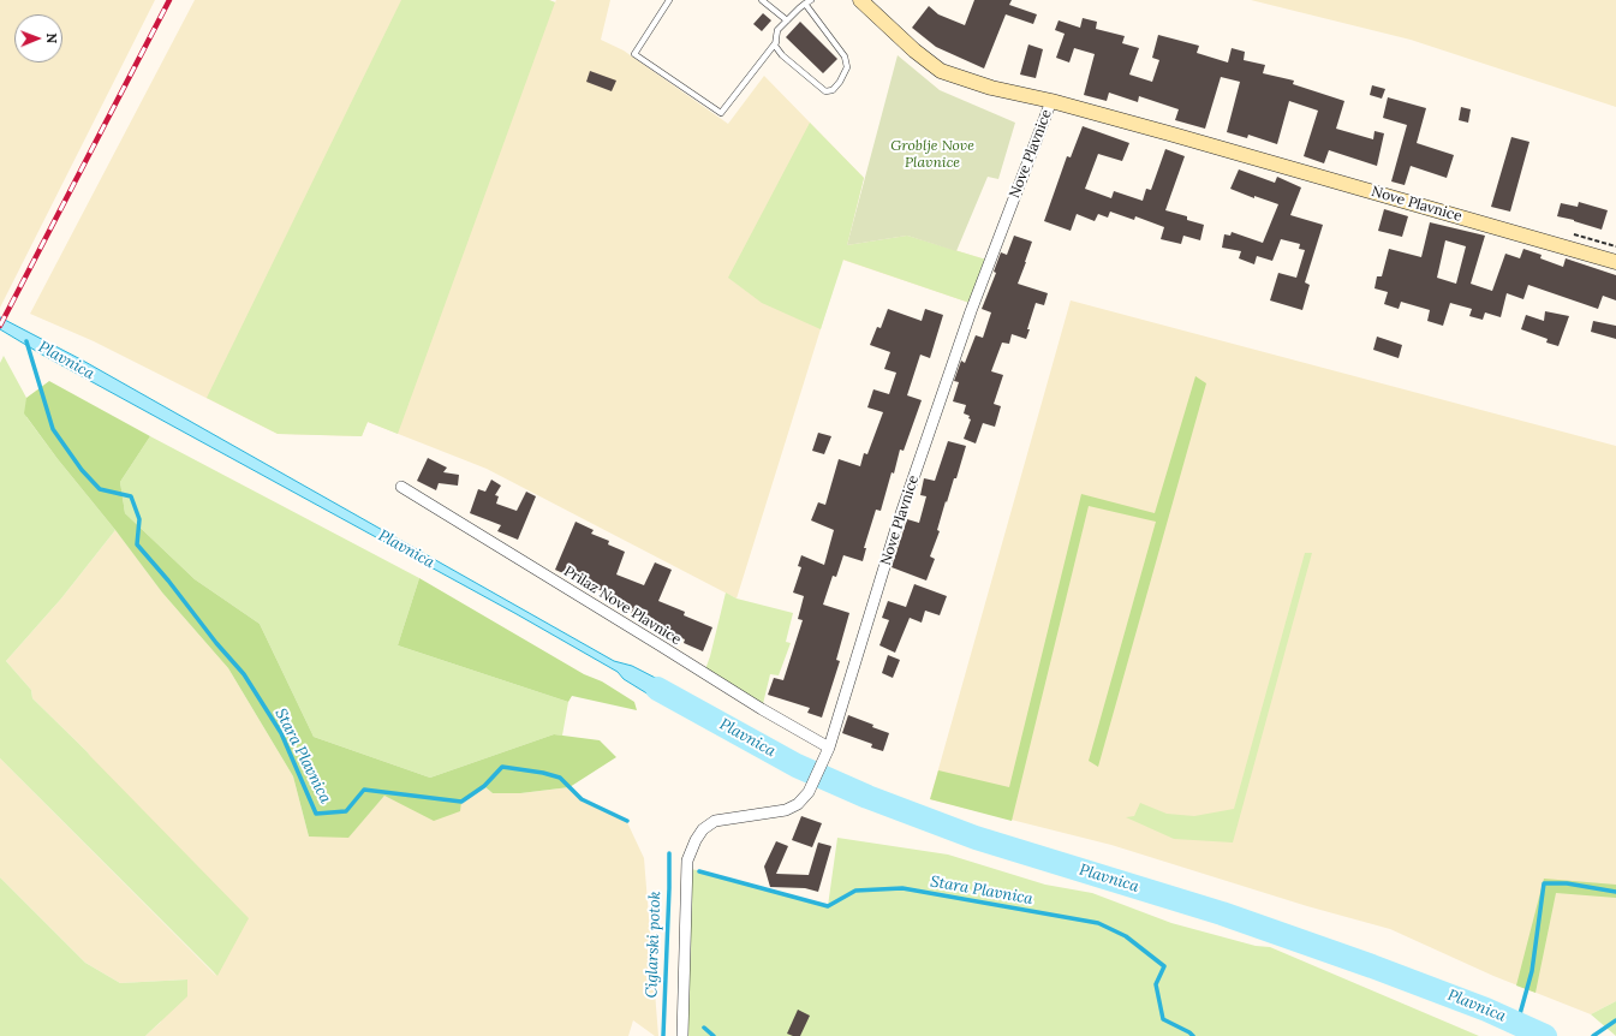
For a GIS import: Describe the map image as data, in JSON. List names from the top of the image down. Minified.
{"streets":{"street":["Nove Plavnice","Prilaz Nove Plavnice"]},"crossings":[["Nove Plavnice","Prilaz Nove Plavnice"]],"water":["Plavnica","Stara Plavnica","Ciglarski potok"],"parks":["Groblje Nove Plavnice"],"north":"right"}
